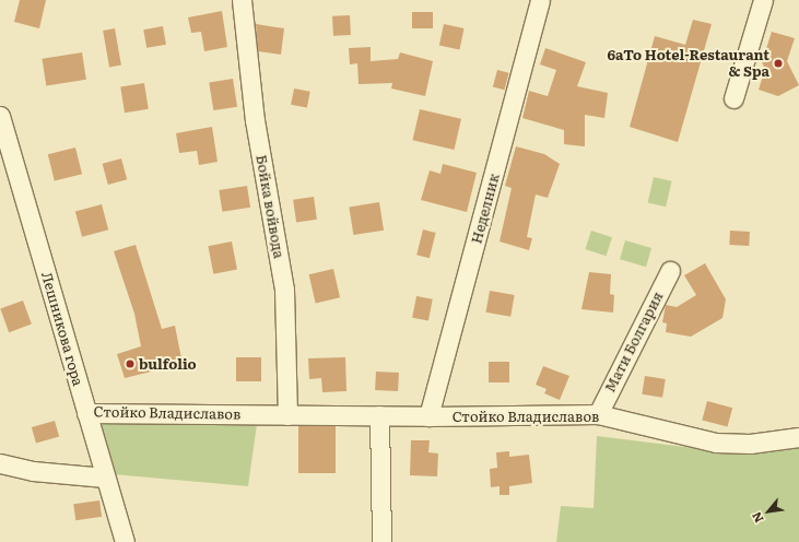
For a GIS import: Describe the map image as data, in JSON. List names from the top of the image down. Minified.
{"streets":{"street":["Бойка войвода","Неделник","Лешникова гора","Мати Болгария","Стойко Владиславов"]},"crossings":[["Бойка войвода","Стойко Владиславов"],["Неделник","Стойко Владиславов"],["Лешникова гора","Стойко Владиславов"],["Мати Болгария","Стойко Владиславов"]],"places":["6aTo Hotel-Restaurant & Spa","bulfolio"],"north":"bottom left"}
